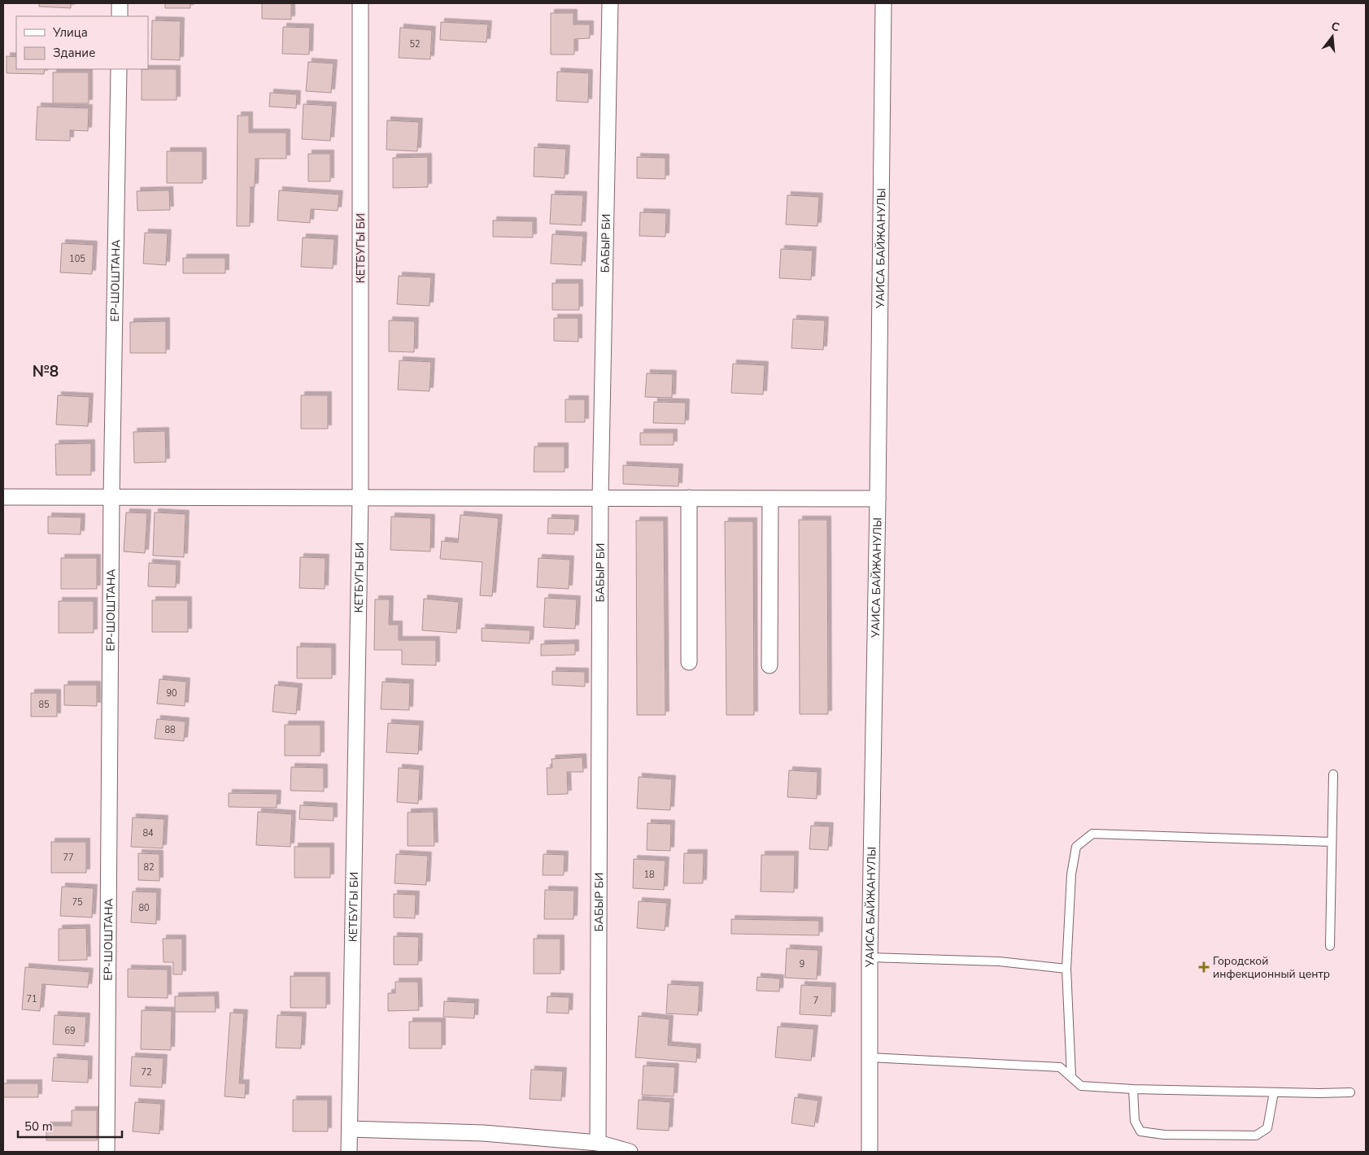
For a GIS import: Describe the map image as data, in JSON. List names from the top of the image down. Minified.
{"streets":{"street":["БАБЫР БИ","КЕТБУГЫ БИ","УАИСА БАЙЖАНУЛЫ","ЕР-ШОШТАНА"]},"districts":["№8"],"places":{"health":["Городской инфекционный центр"]},"house_numbers":["52","105","90","85","88","84","77","82","18","75","80","9","71","7","69","72"],"legend":["Улица","Здание"],"scale_bar":"50 m","north":"top"}
